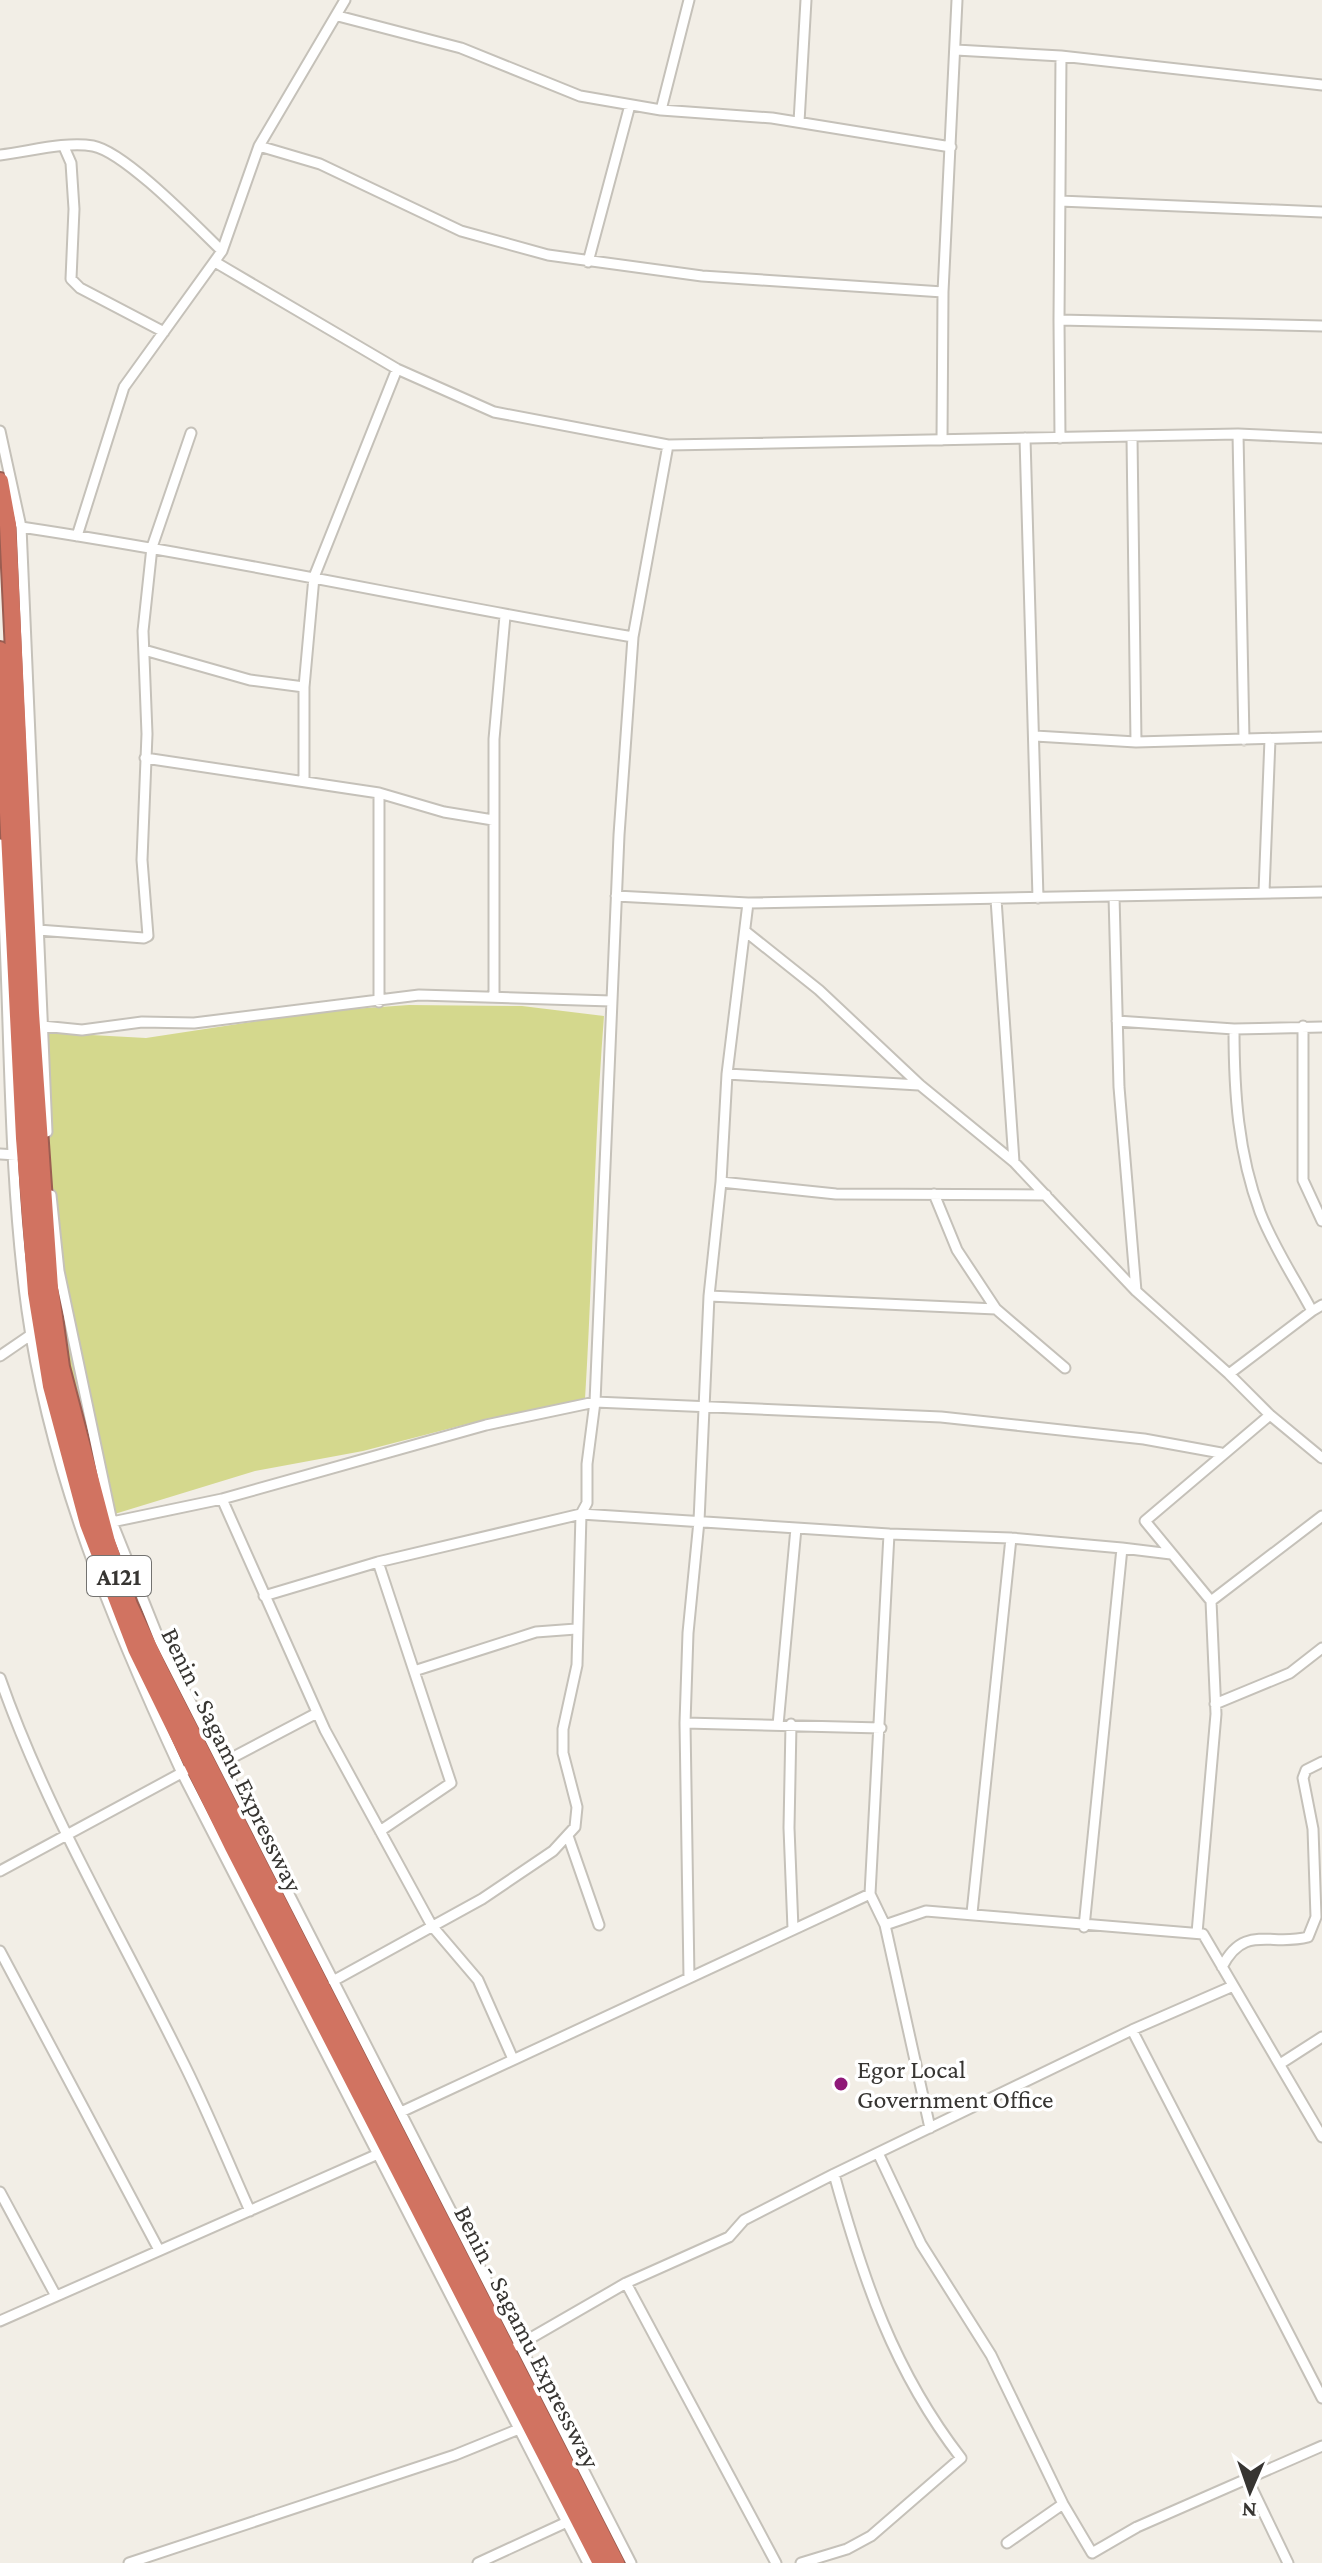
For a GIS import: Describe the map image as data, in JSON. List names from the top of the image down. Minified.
{"streets":{"highway":["A121","Benin - Sagamu Expressway"]},"crossings":[["A121","Benin - Sagamu Expressway"]],"places":["Egor Local Government Office"],"north":"bottom"}
